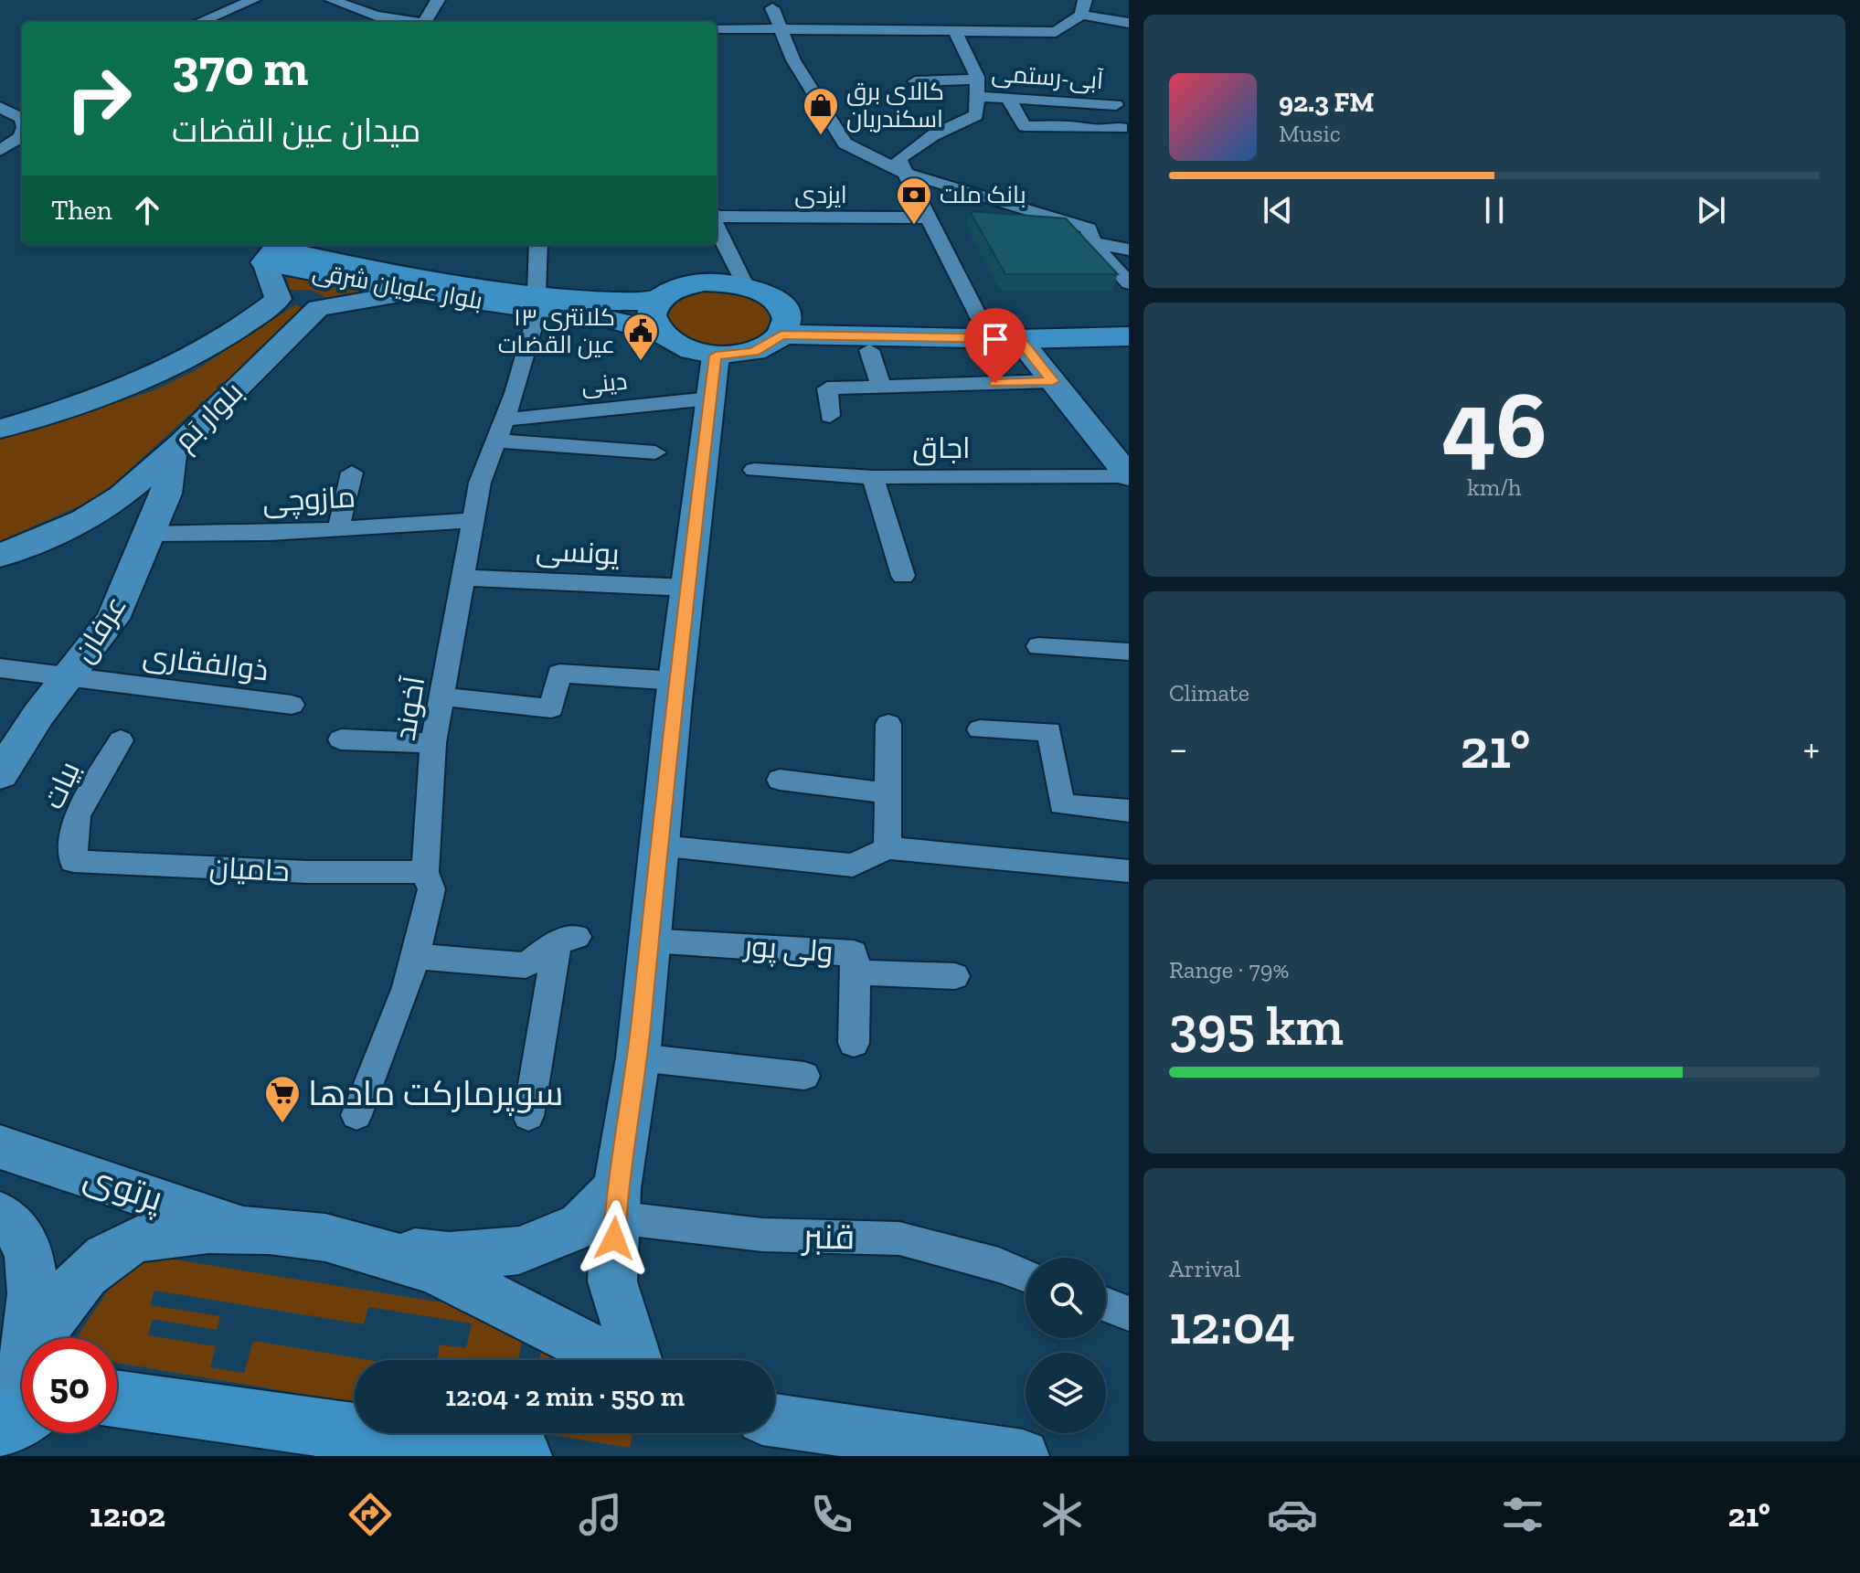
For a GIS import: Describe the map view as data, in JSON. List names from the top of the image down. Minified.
{"streets":{"main road":["بلوار علویان شرقی","بلوار بَم","عرفان","پرتوی"],"street":["آبی-رستمی","ایزدی","دینی","اجاق","مازوچی","یونسی","ذوالفقاری","آخوند","بیات","حامیان","ولی پور","قنبر"]},"crossings":[["بلوار علویان شرقی","آخوند"],["دینی","آخوند"],["بلوار بَم","عرفان"],["مازوچی","عرفان"],["مازوچی","آخوند"],["یونسی","آخوند"],["عرفان","ذوالفقاری"],["آخوند","حامیان"],["بیات","حامیان"]],"places":{"shop":["کالای برق اسکندریان"],"bank":["بانک ملت"],"public building":["کلانتری ۱۳ عین القضات"],"supermarket":["سوپرمارکت مادها"]},"page":{"turn":["370 m","میدان عین القضات"],"song":["92.3 FM","Music"],"then":"Then","tile":[["46","km/h"],"Climate",["Range · 79%","395 km"],["Arrival","12:04"]],"heat":["−","21°","+"],"limit":"50","trip":"12:04 · 2 min · 550 m","tabs":["12:02","21°"]}}
